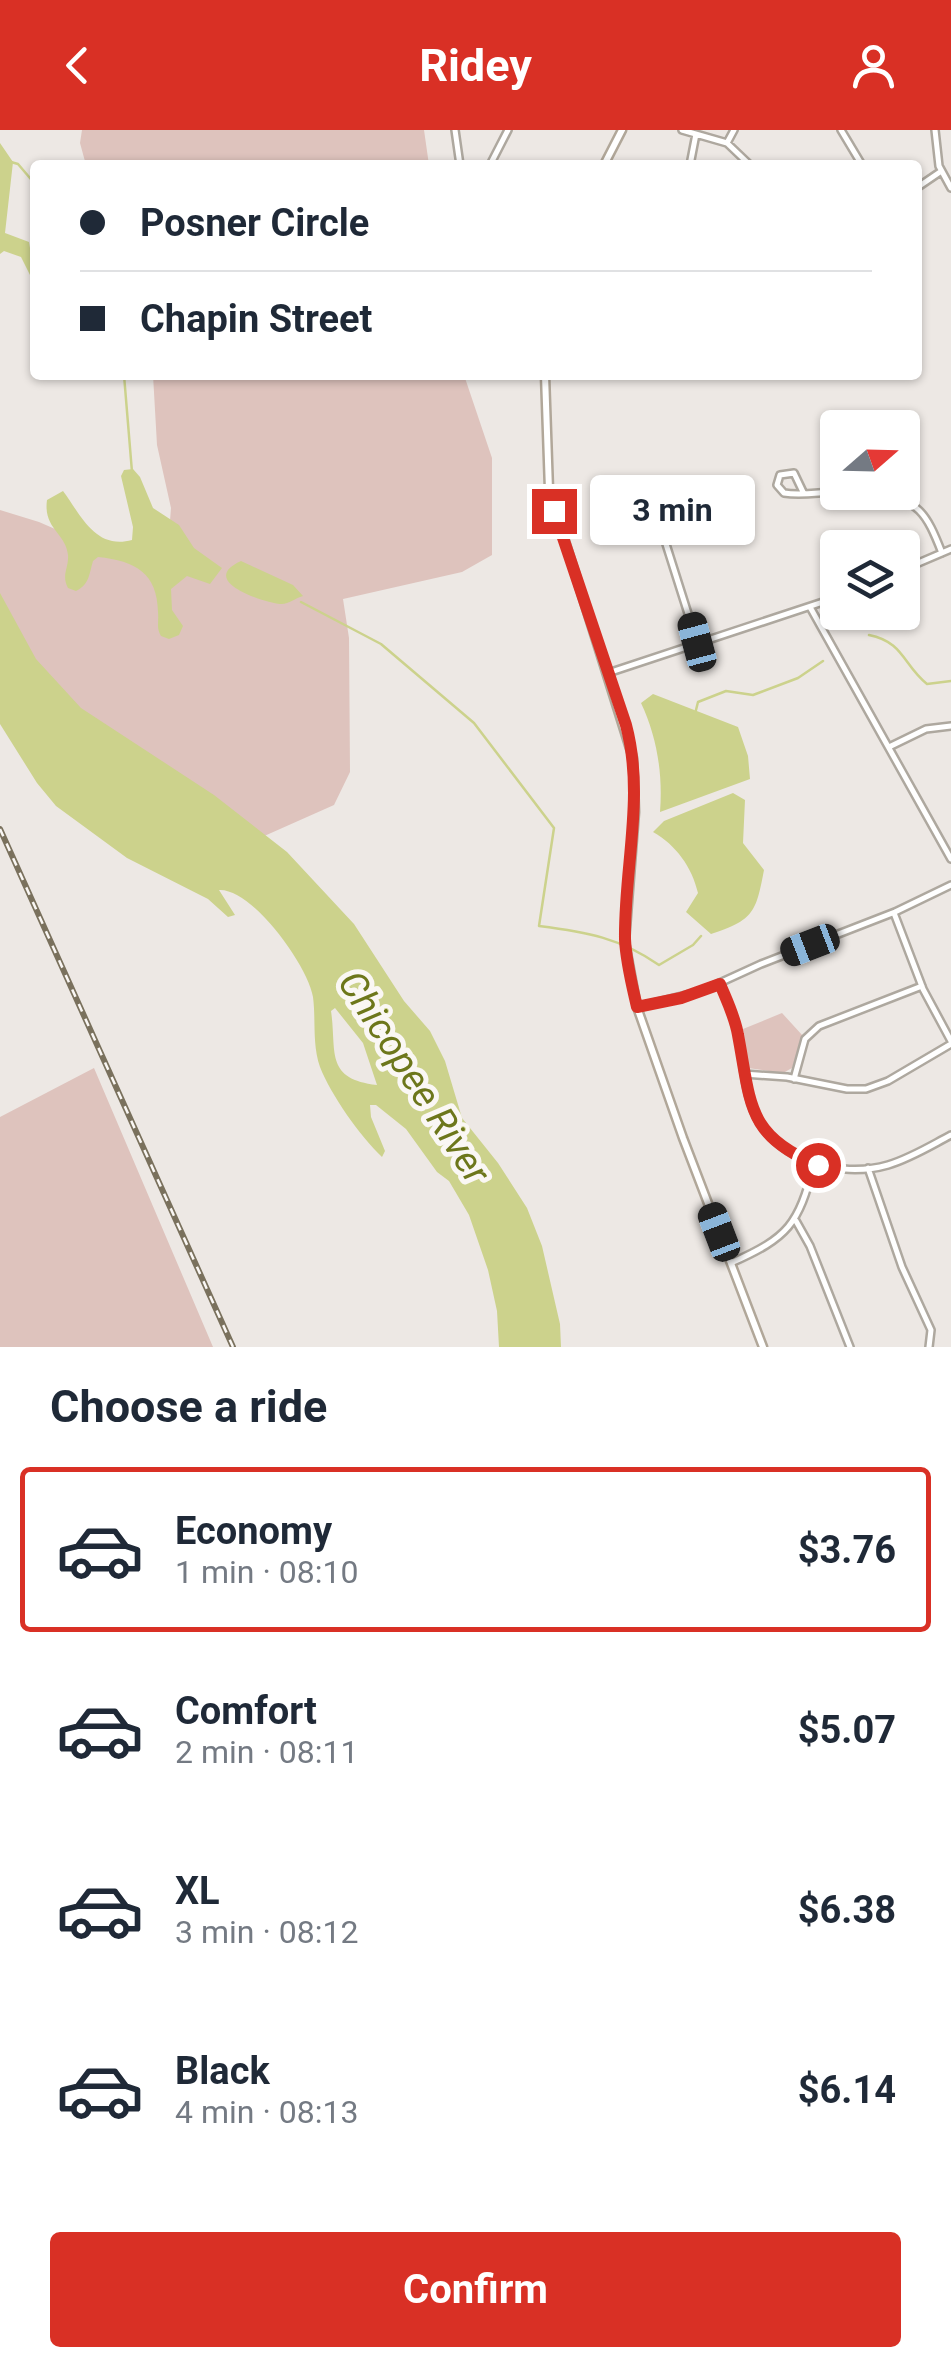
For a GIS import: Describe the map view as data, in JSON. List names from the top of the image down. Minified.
{"water":["Chicopee River"],"north":"right","page":{"header":"Ridey","banner":["Posner Circle","Chapin Street"],"bubble":"3 min","heading":"Choose a ride","list":[{"name":"Economy","note":"1 min · 08:10","value":"$3.76"},{"name":"Comfort","note":"2 min · 08:11","value":"$5.07"},{"name":"XL","note":"3 min · 08:12","value":"$6.38"},{"name":"Black","note":"4 min · 08:13","value":"$6.14"}],"buttons":"Confirm"}}
